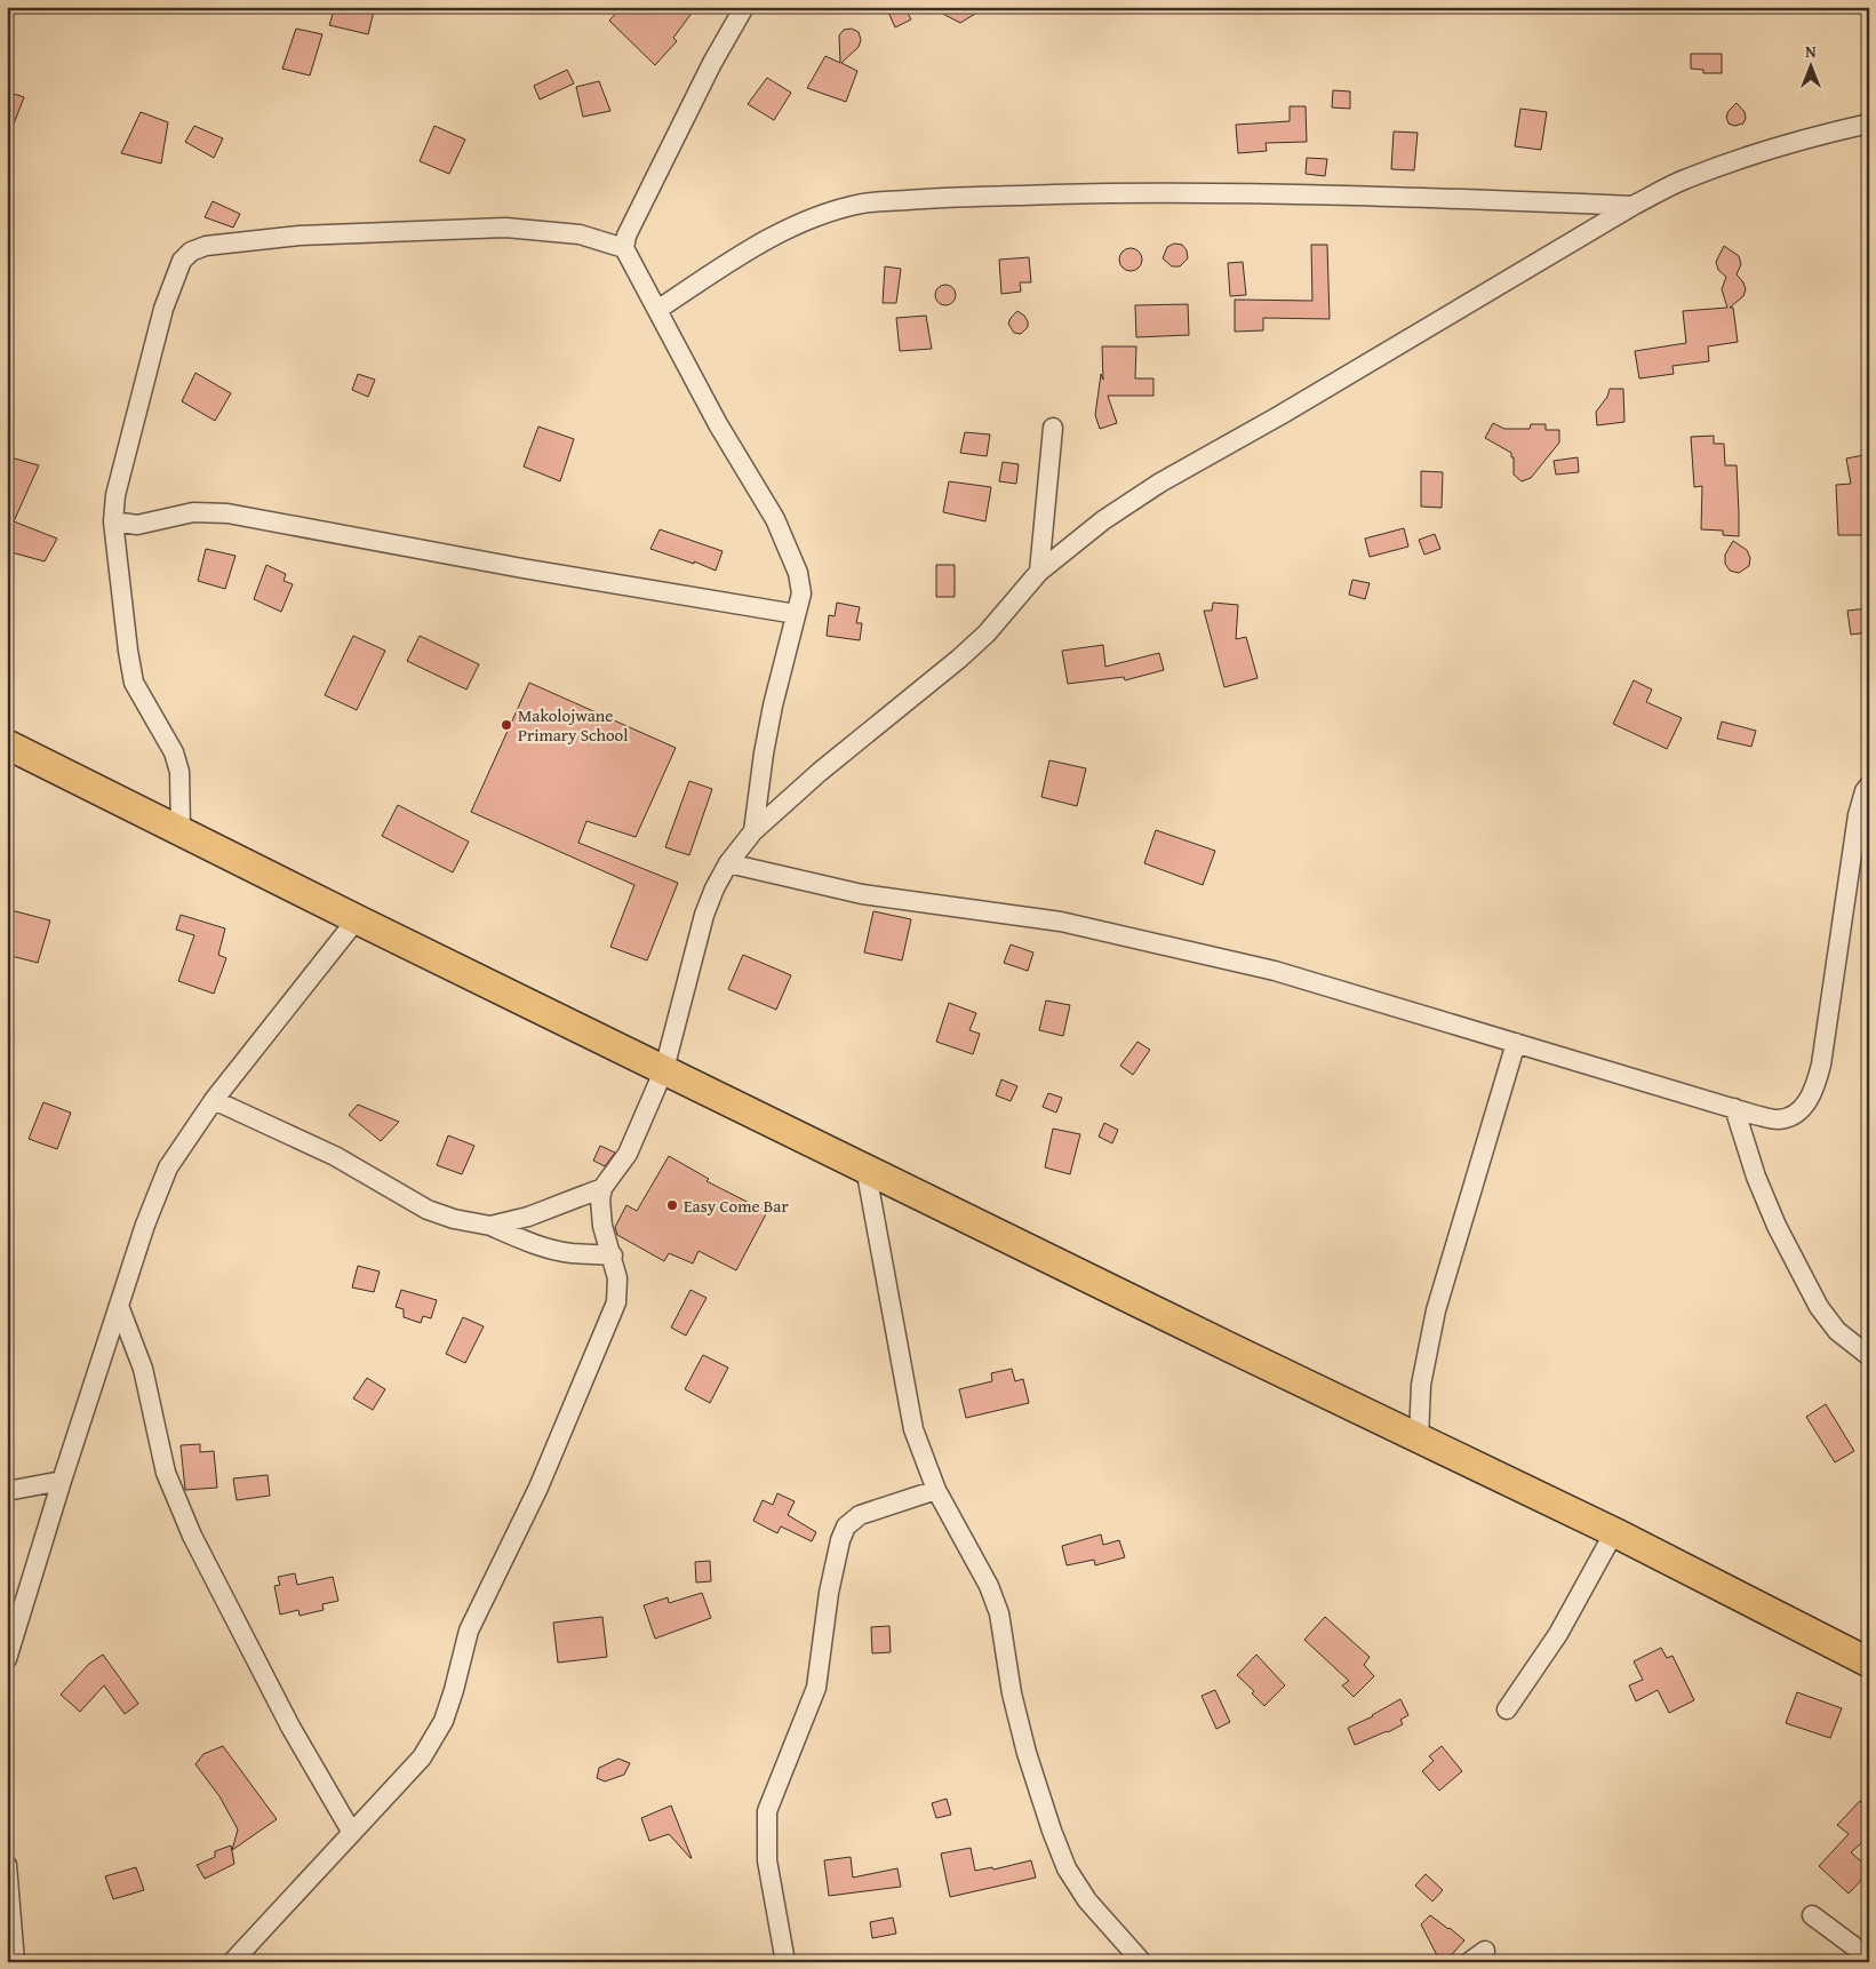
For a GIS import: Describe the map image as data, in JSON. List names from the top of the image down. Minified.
{"places":["Makolojwane Primary School","Easy Come Bar"],"north":"top"}
